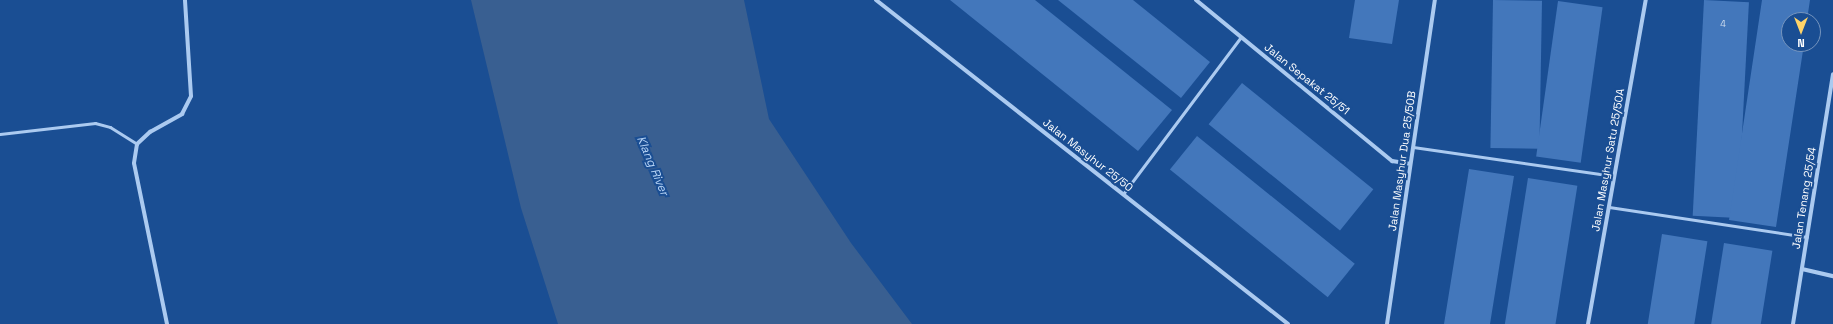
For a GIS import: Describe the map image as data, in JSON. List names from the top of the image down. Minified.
{"streets":{"street":["Jalan Sepakat 25/51","Jalan Masyhur 25/50","Jalan Masyhur Satu 25/50A","Jalan Masyhur Dua 25/50B","Jalan Tenang 25/54"]},"crossings":[["Jalan Sepakat 25/51","Jalan Masyhur Dua 25/50B"]],"water":["Klang River"],"house_numbers":["4"],"north":"bottom"}
